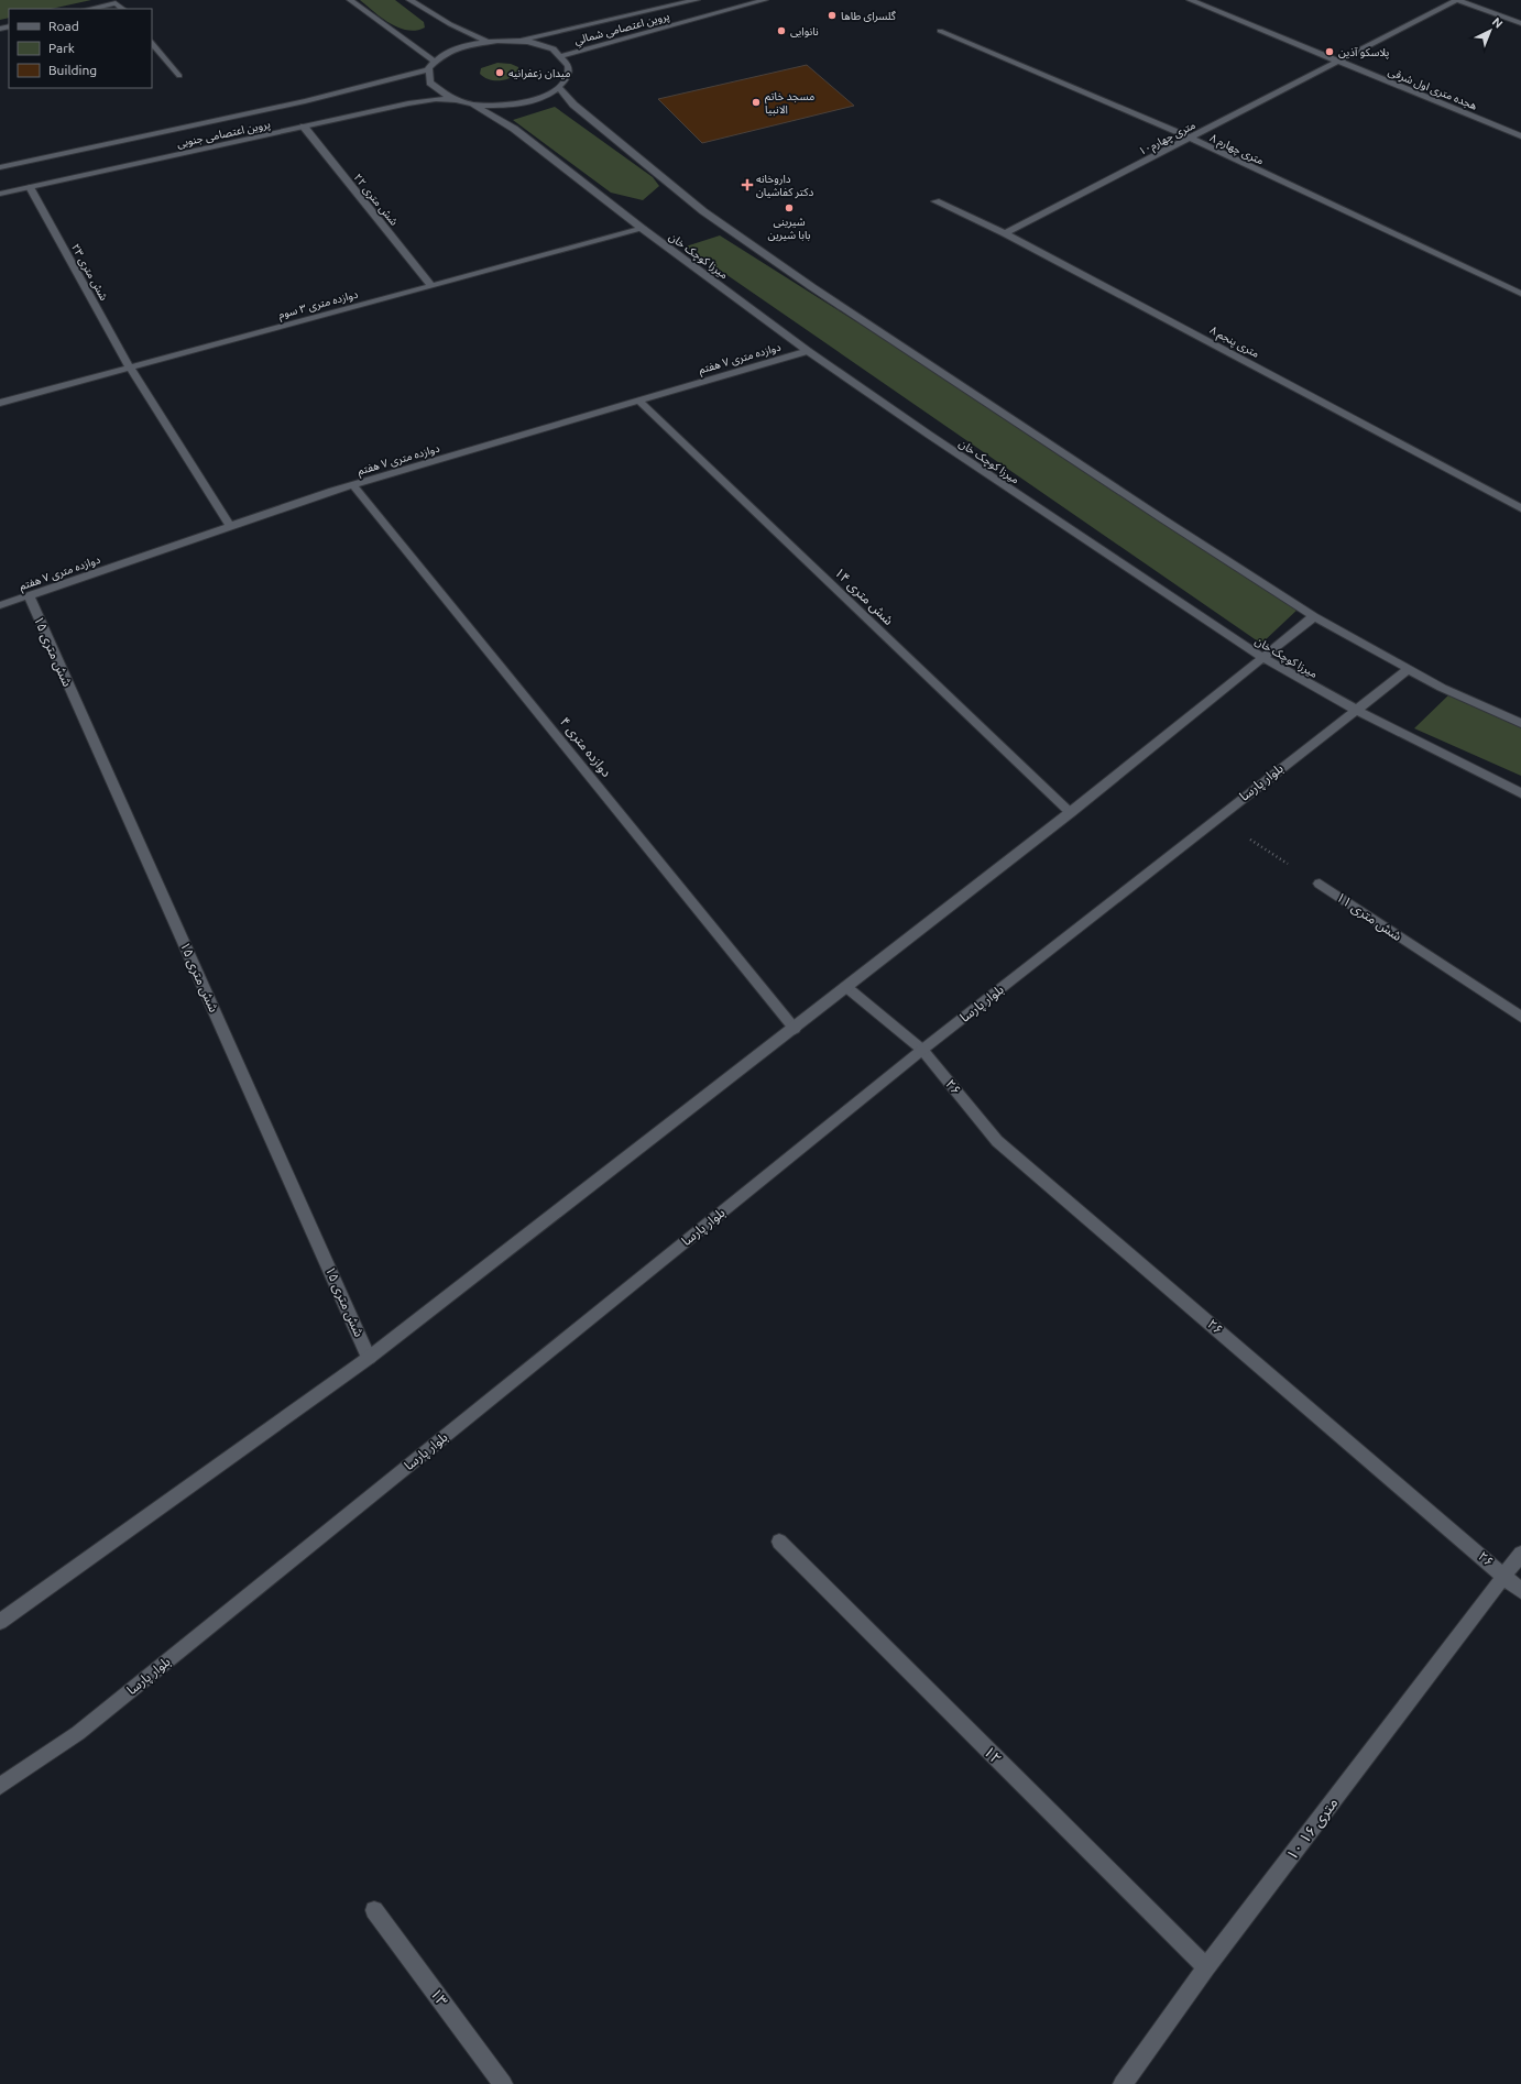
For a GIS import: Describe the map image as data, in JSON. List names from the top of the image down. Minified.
{"streets":{"street":["پروین اعتصامی شمالیِ","هجده متری اول شرقی","پروین اعتصامی جنوبی","۱۰متری چهارم","۸ متری چهارم","شش متری ۲۲","میرزا کوچک خان","شش متری ۲۳","دوازده متری ۳ سوم","۸ متری پنجم","دوازده متری ۷ هفتم","شش متری ۱۴","شش متری ۱۵","دوازده متری ۴","بلوار پارسا","شش متری ۱۱","۲۶","۱۲","۱۰ متری ۱۶","۱۳"]},"crossings":[["هجده متری اول شرقی","۱۰متری چهارم"],["پروین اعتصامی جنوبی","شش متری ۲۲"],["پروین اعتصامی جنوبی","شش متری ۲۳"],["۱۰متری چهارم","۸ متری چهارم"],["۱۰متری چهارم","۸ متری پنجم"],["شش متری ۲۲","دوازده متری ۳ سوم"],["میرزا کوچک خان","دوازده متری ۳ سوم"],["میرزا کوچک خان","دوازده متری ۷ هفتم"],["میرزا کوچک خان","بلوار پارسا"],["شش متری ۲۳","دوازده متری ۳ سوم"],["شش متری ۲۳","دوازده متری ۷ هفتم"],["دوازده متری ۷ هفتم","شش متری ۱۴"],["دوازده متری ۷ هفتم","شش متری ۱۵"],["دوازده متری ۷ هفتم","دوازده متری ۴"],["بلوار پارسا","۲۶"],["۲۶","۱۰ متری ۱۶"],["۱۲","۱۰ متری ۱۶"]],"places":{"other":["گلسرای طاها","نانوایی","پلاسکو آذین","میدان زعفرانیه","مسجد خاتم الانبیا","شیرینی بابا شیرین"],"health":["داروخانه دکتر کفاشیان"]},"legend":["Road","Park","Building"],"north":"top right"}
